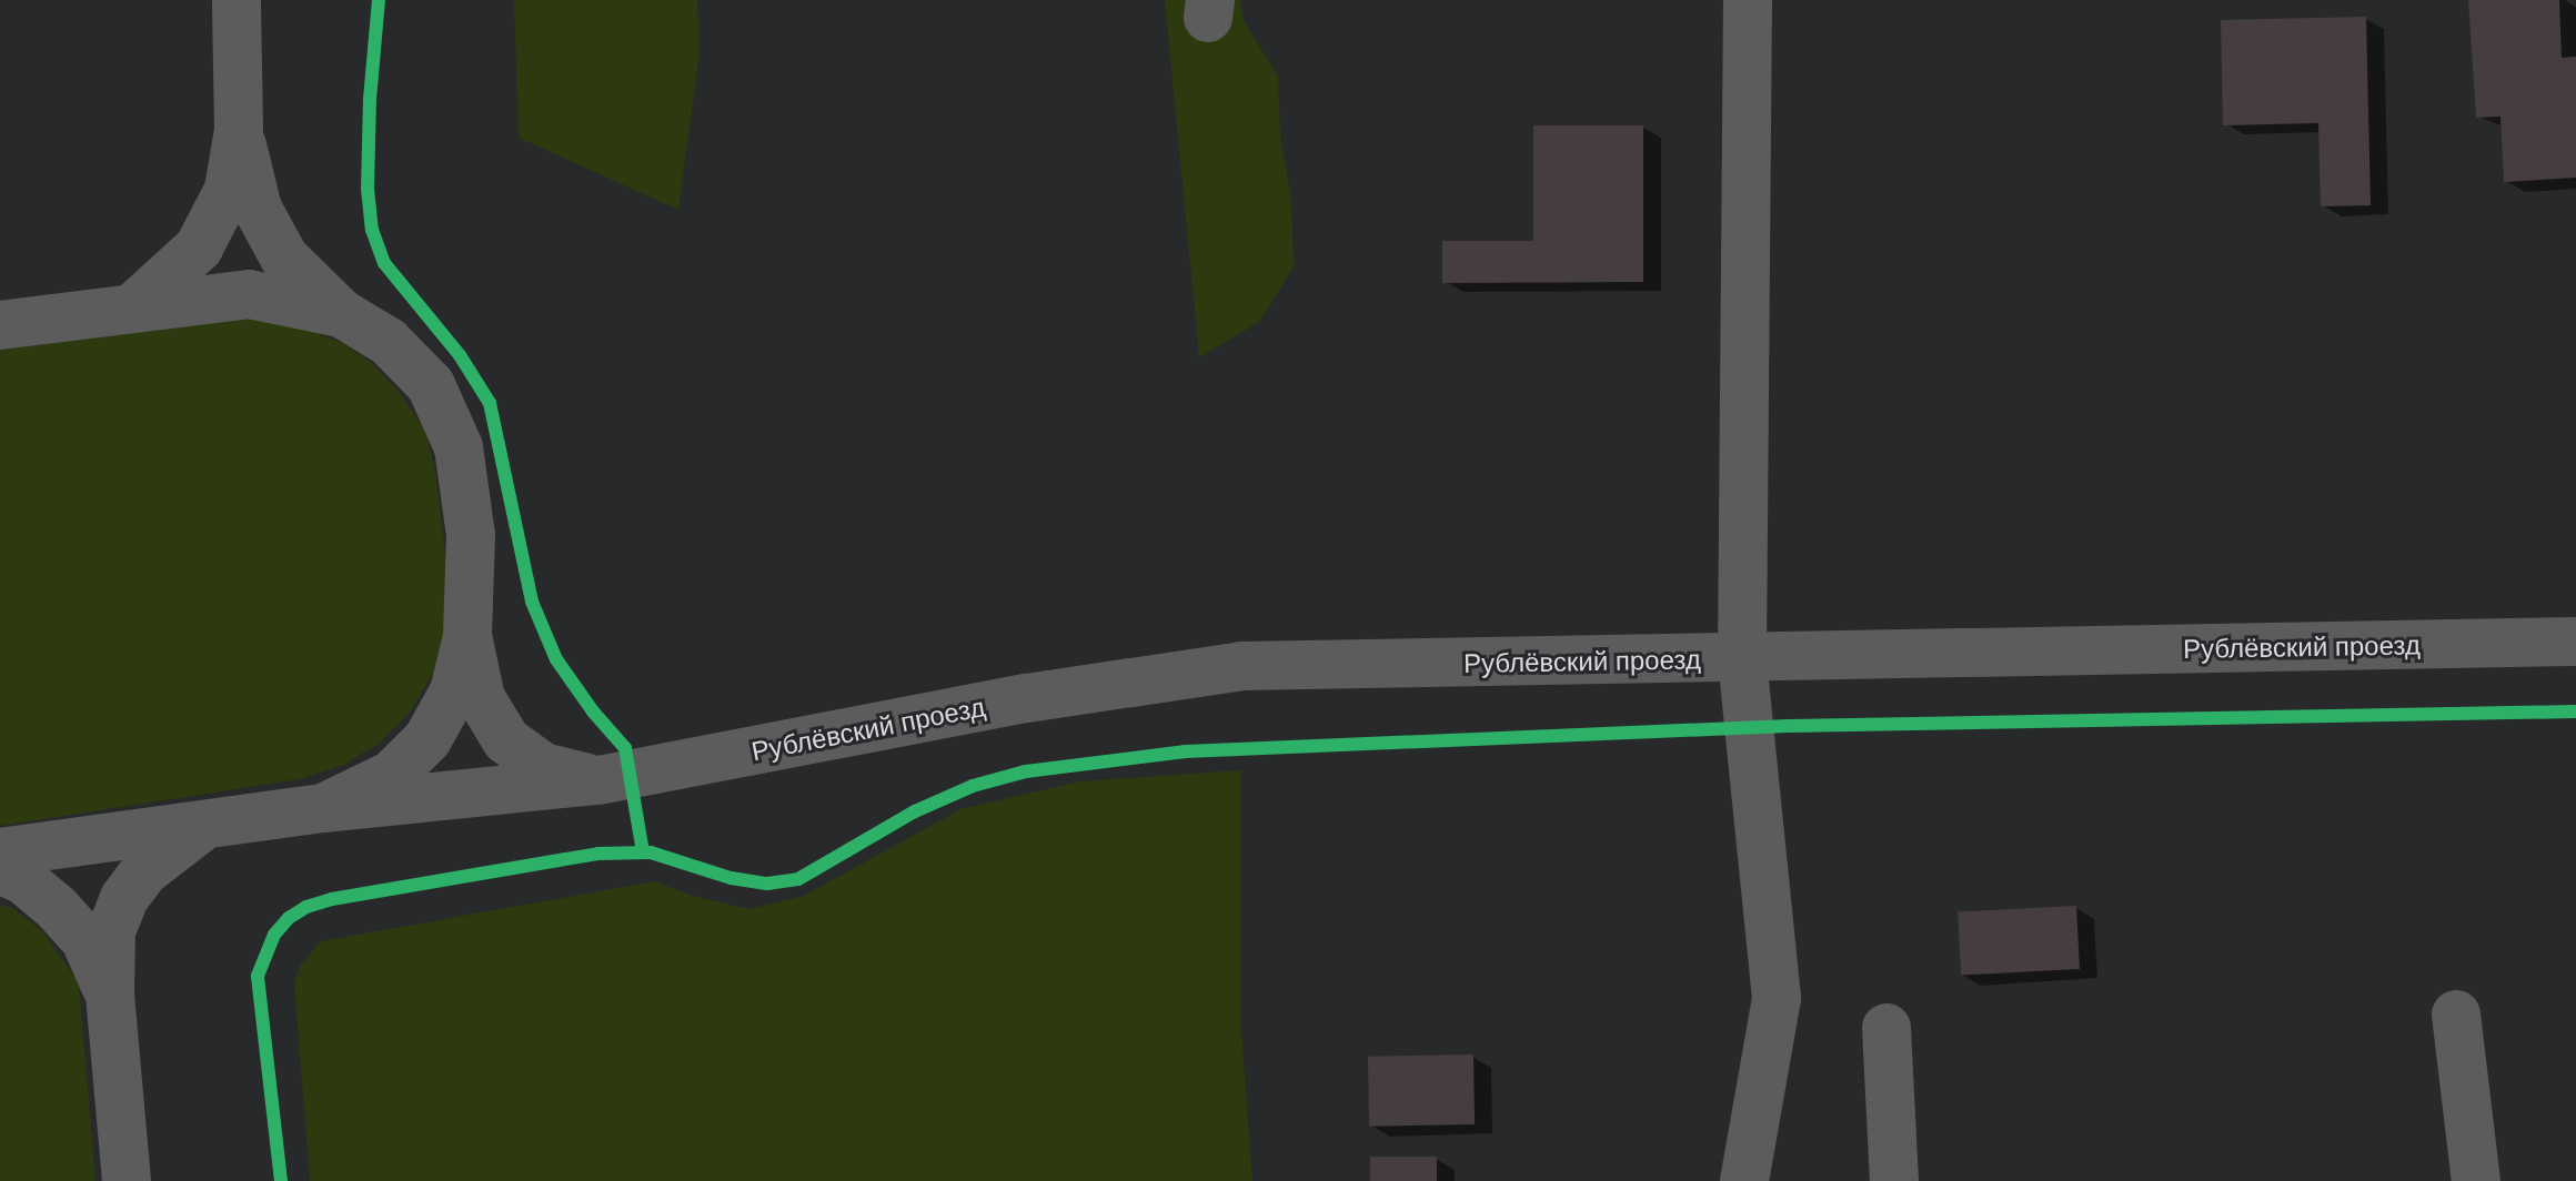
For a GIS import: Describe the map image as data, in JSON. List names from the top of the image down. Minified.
{"streets":{"street":["Рублёвский проезд"]}}
